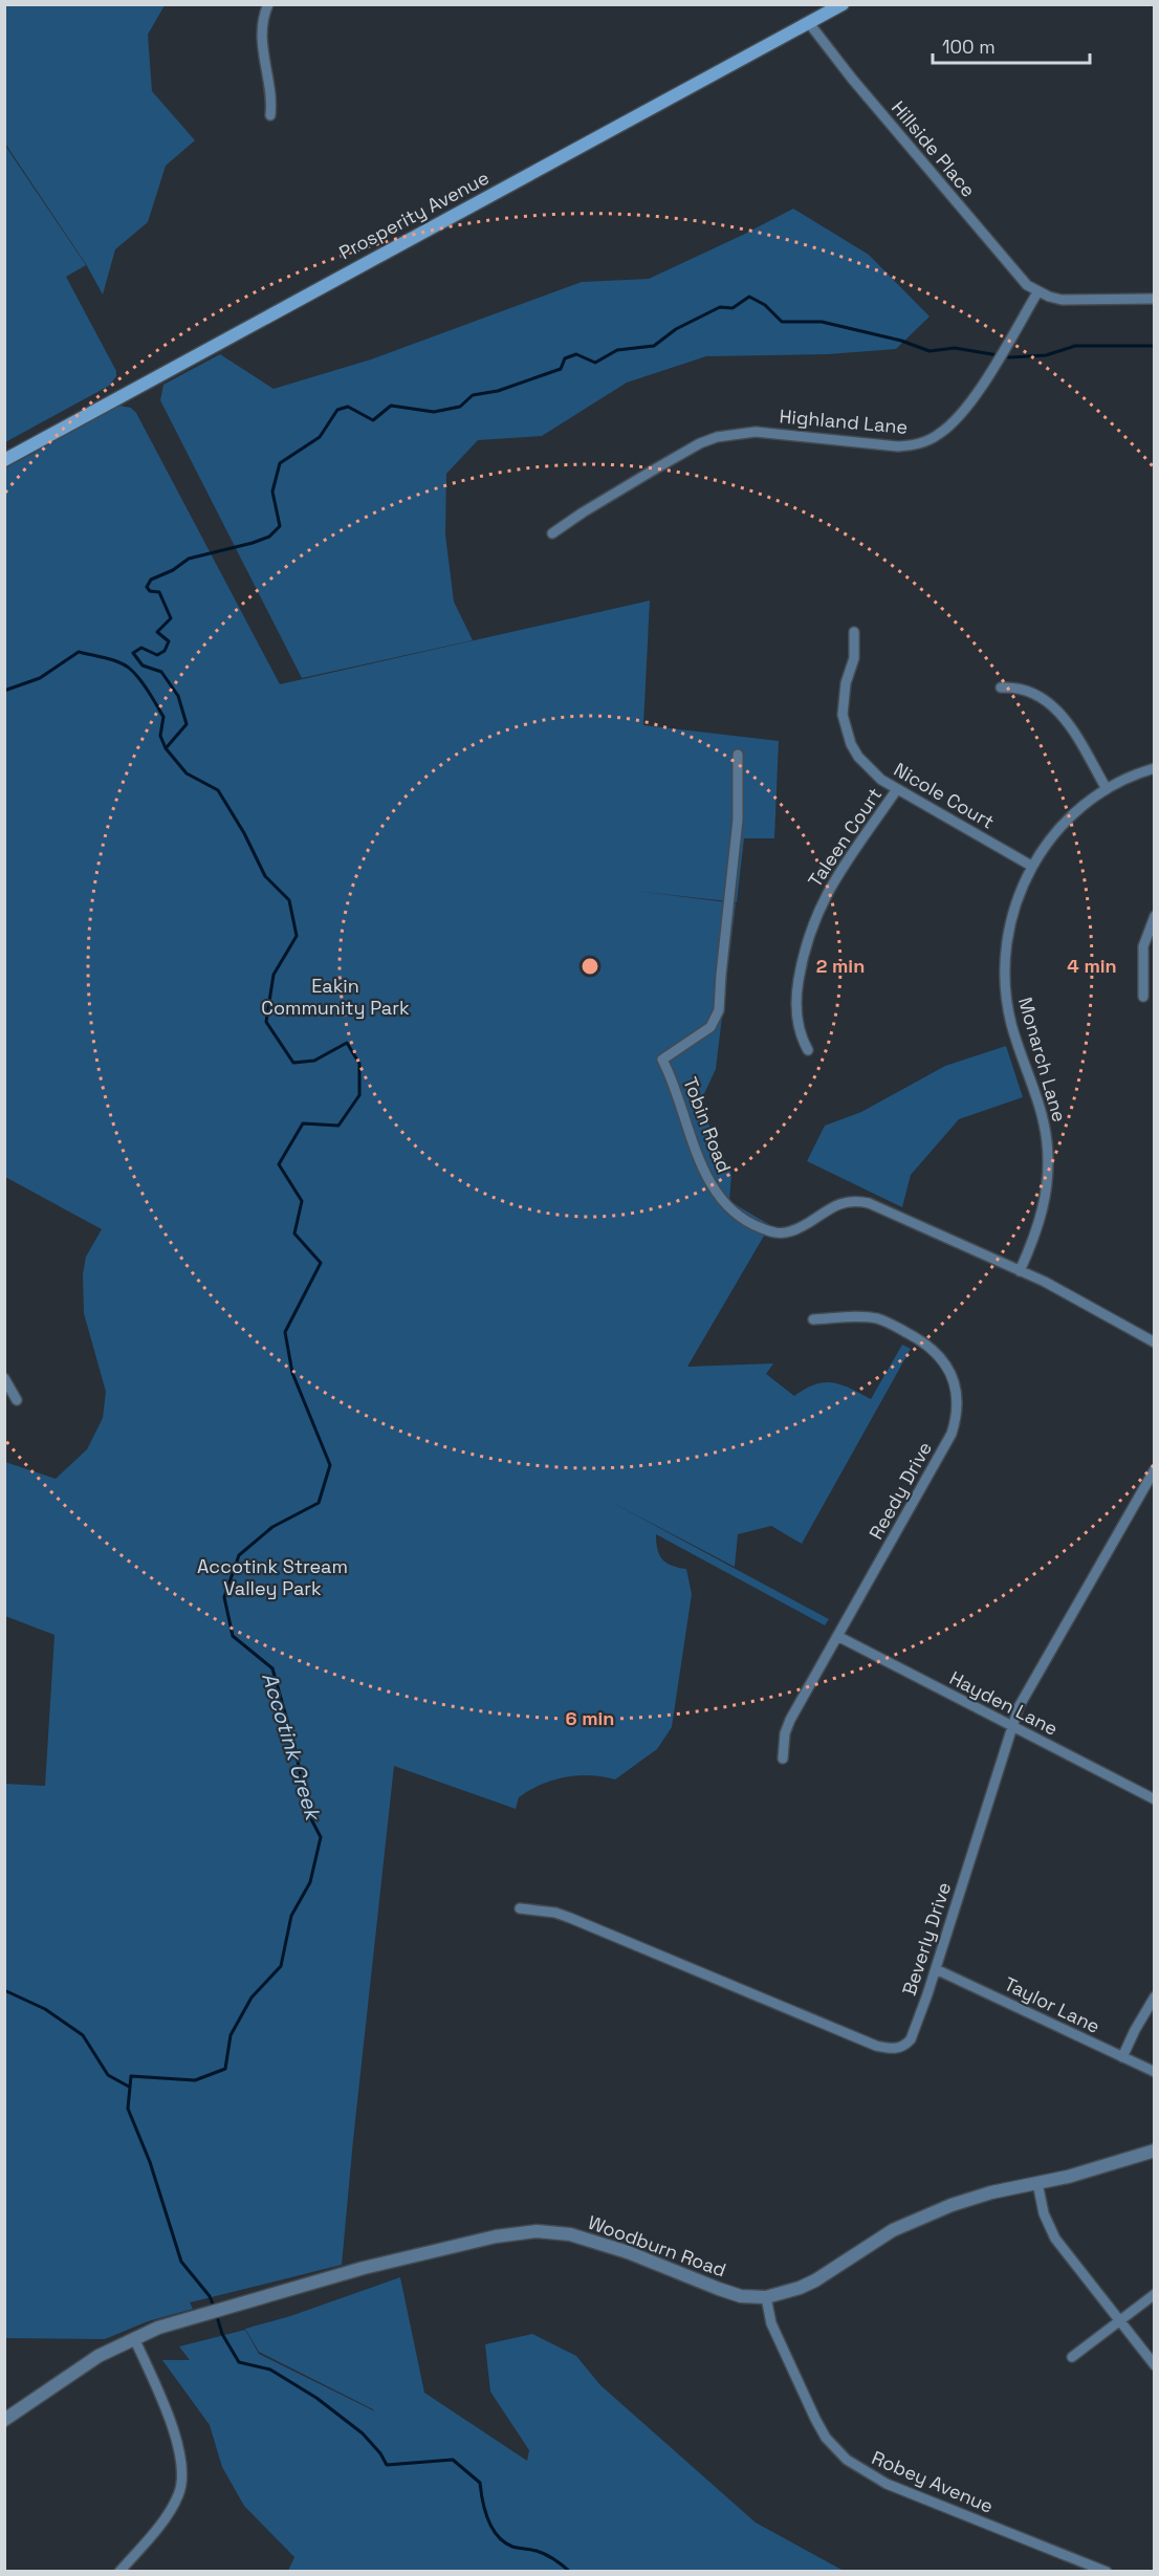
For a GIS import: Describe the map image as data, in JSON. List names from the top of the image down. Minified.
{"streets":{"main road":["Prosperity Avenue"],"street":["Hillside Place","Highland Lane","Nicole Court","Taleen Court","Monarch Lane","Tobin Road","Reedy Drive","Hayden Lane","Beverly Drive","Taylor Lane","Woodburn Road","Robey Avenue"]},"crossings":[["Hillside Place","Prosperity Avenue"],["Hillside Place","Highland Lane"],["Nicole Court","Taleen Court"],["Nicole Court","Monarch Lane"],["Monarch Lane","Tobin Road"],["Reedy Drive","Hayden Lane"],["Hayden Lane","Beverly Drive"],["Beverly Drive","Taylor Lane"],["Woodburn Road","Robey Avenue"]],"water":["Accotink Creek"],"parks":["Eakin Community Park","Accotink Stream Valley Park"],"scale_bar":"100 m","rings":["2 min","4 min","6 min"]}
